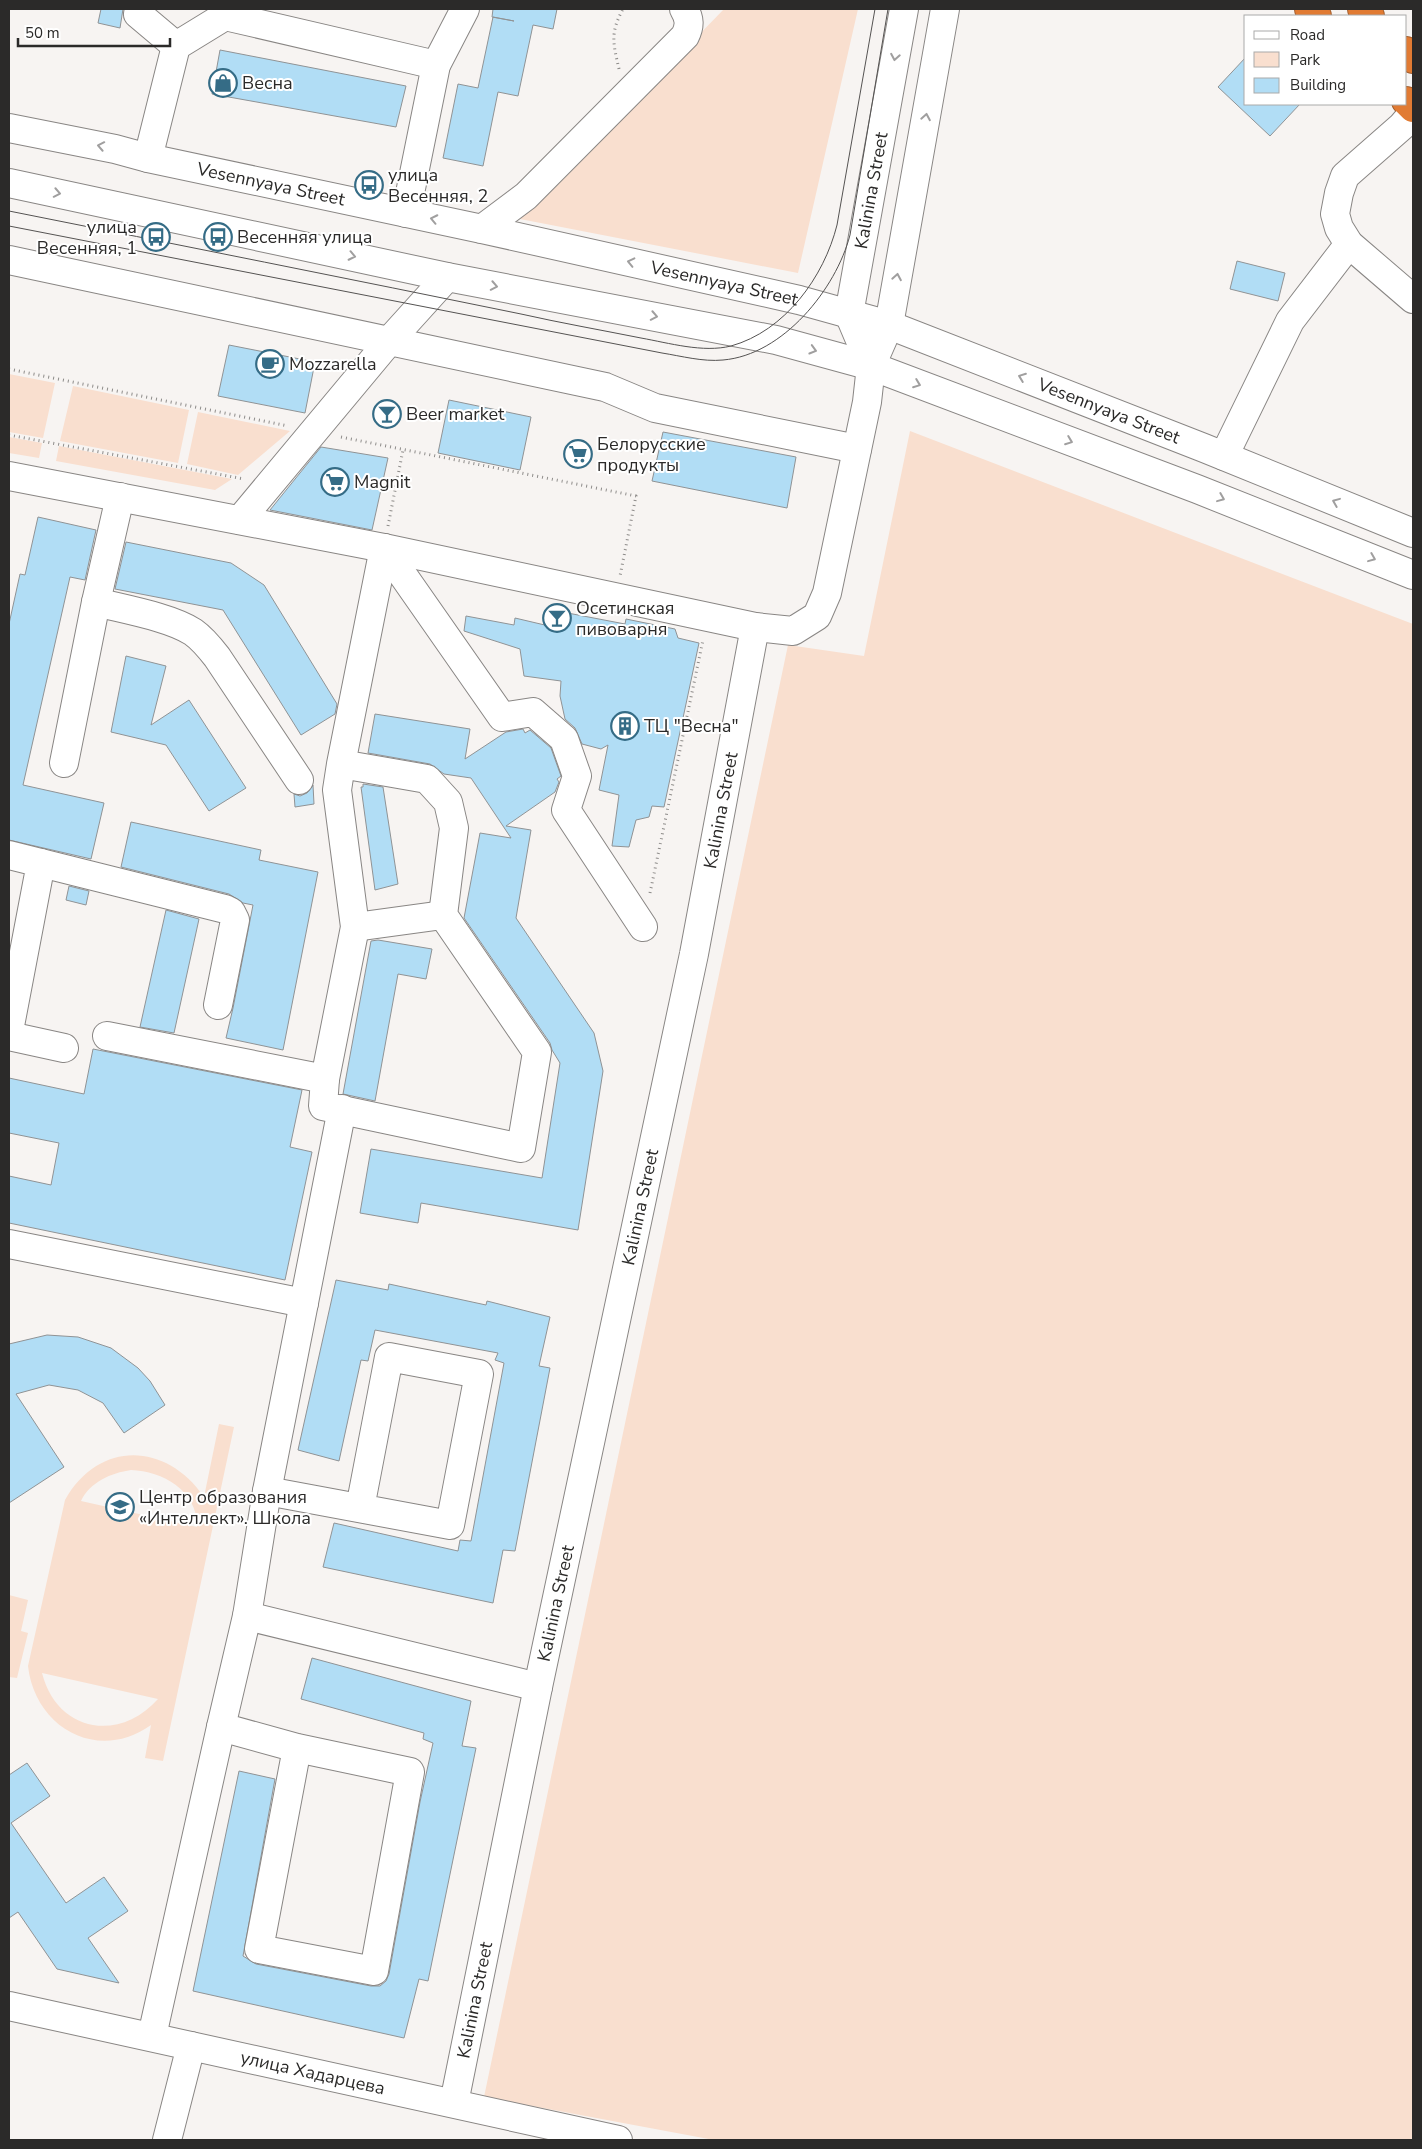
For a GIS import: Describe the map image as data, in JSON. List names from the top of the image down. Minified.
{"streets":{"street":["Vesennyaya Street","Kalinina Street","улица Хадарцева"]},"crossings":[["Vesennyaya Street","Kalinina Street"],["Kalinina Street","улица Хадарцева"]],"places":{"shop":["Весна"],"bus stop":["улица Весенняя, 2","улица Весенняя, 1","Весенняя улица"],"cafe":["Mozzarella"],"bar":["Beer market","Осетинская пивоварня"],"supermarket":["Белорусские продукты","Magnit"],"building":["ТЦ \"Весна\""],"school or university":["Центр образования «Интеллект». Школа"]},"legend":["Road","Park","Building"],"scale_bar":"50 m"}
